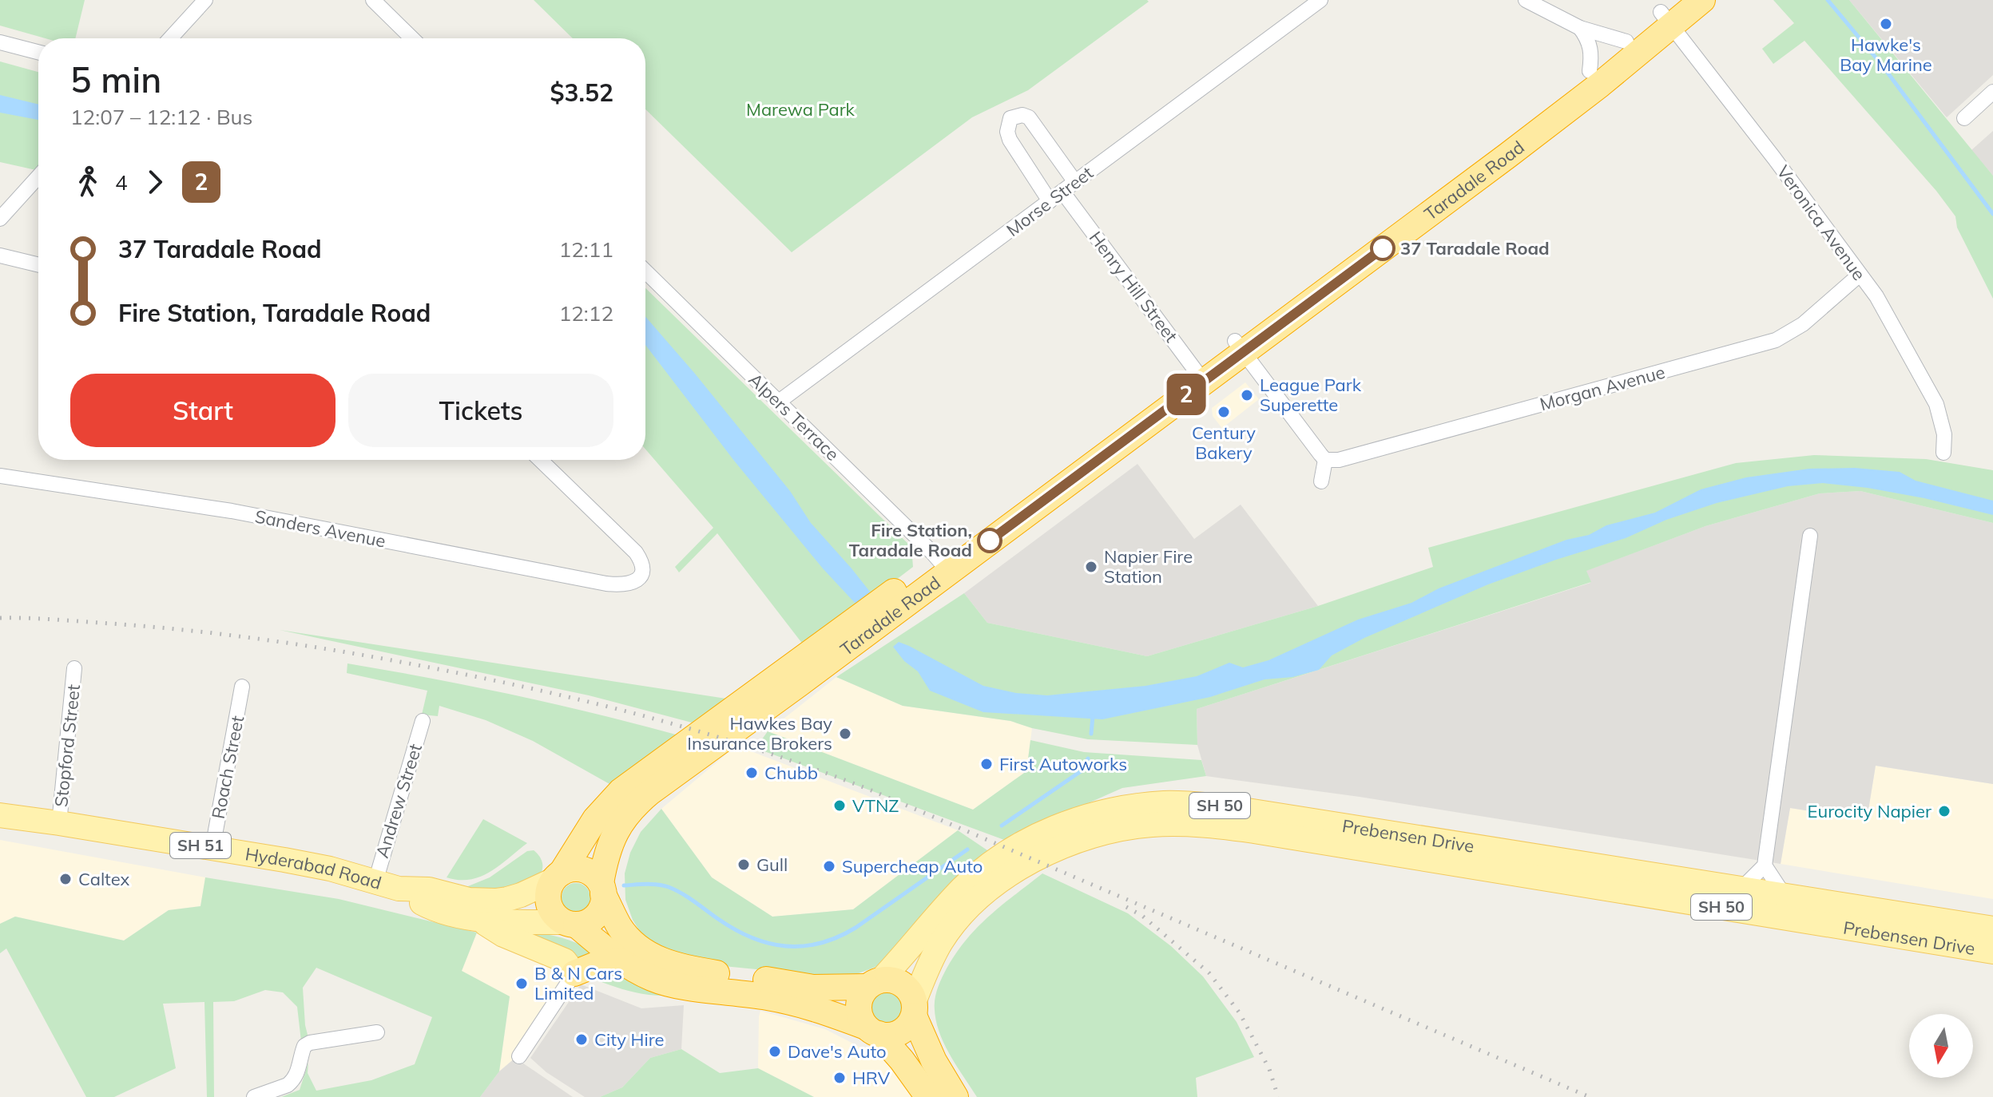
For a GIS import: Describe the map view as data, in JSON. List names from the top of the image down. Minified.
{"streets":{"highway":["Taradale Road","SH 50","SH 51"],"main road":["Prebensen Drive","Hyderabad Road"],"street":["Morse Street","Veronica Avenue","Henry Hill Street","Morgan Avenue","Alpers Terrace","Sanders Avenue","Stopford Street","Roach Street","Andrew Street"]},"crossings":[["Taradale Road","Veronica Avenue"],["Taradale Road","Henry Hill Street"],["Taradale Road","Alpers Terrace"],["Taradale Road","SH 51"],["Taradale Road","Hyderabad Road"],["Morse Street","Henry Hill Street"],["Morse Street","Alpers Terrace"],["Veronica Avenue","Morgan Avenue"],["Stopford Street","Hyderabad Road"],["Roach Street","Hyderabad Road"],["Andrew Street","Hyderabad Road"],["SH 50","Prebensen Drive"],["SH 51","Hyderabad Road"]],"parks":["Marewa Park"],"places":["Hawke's Bay Marine","37 Taradale Road","League Park Superette","Century Bakery","Fire Station, Taradale Road","Napier Fire Station","Hawkes Bay Insurance Brokers","First Autoworks","Chubb","VTNZ","Eurocity Napier","Gull","Supercheap Auto","Caltex","B & N Cars Limited","City Hire","Dave's Auto","HRV"],"lines":["bus line 2"],"north":"bottom","page":{"on_map":"2","heading":["5 min","12:07 – 12:12 · Bus","$3.52"],"legs":["4","2"],"list":[{"name":"37 Taradale Road","value":"12:11"},{"name":"Fire Station, Taradale Road","value":"12:12"}],"buttons":["Start","Tickets"]}}
